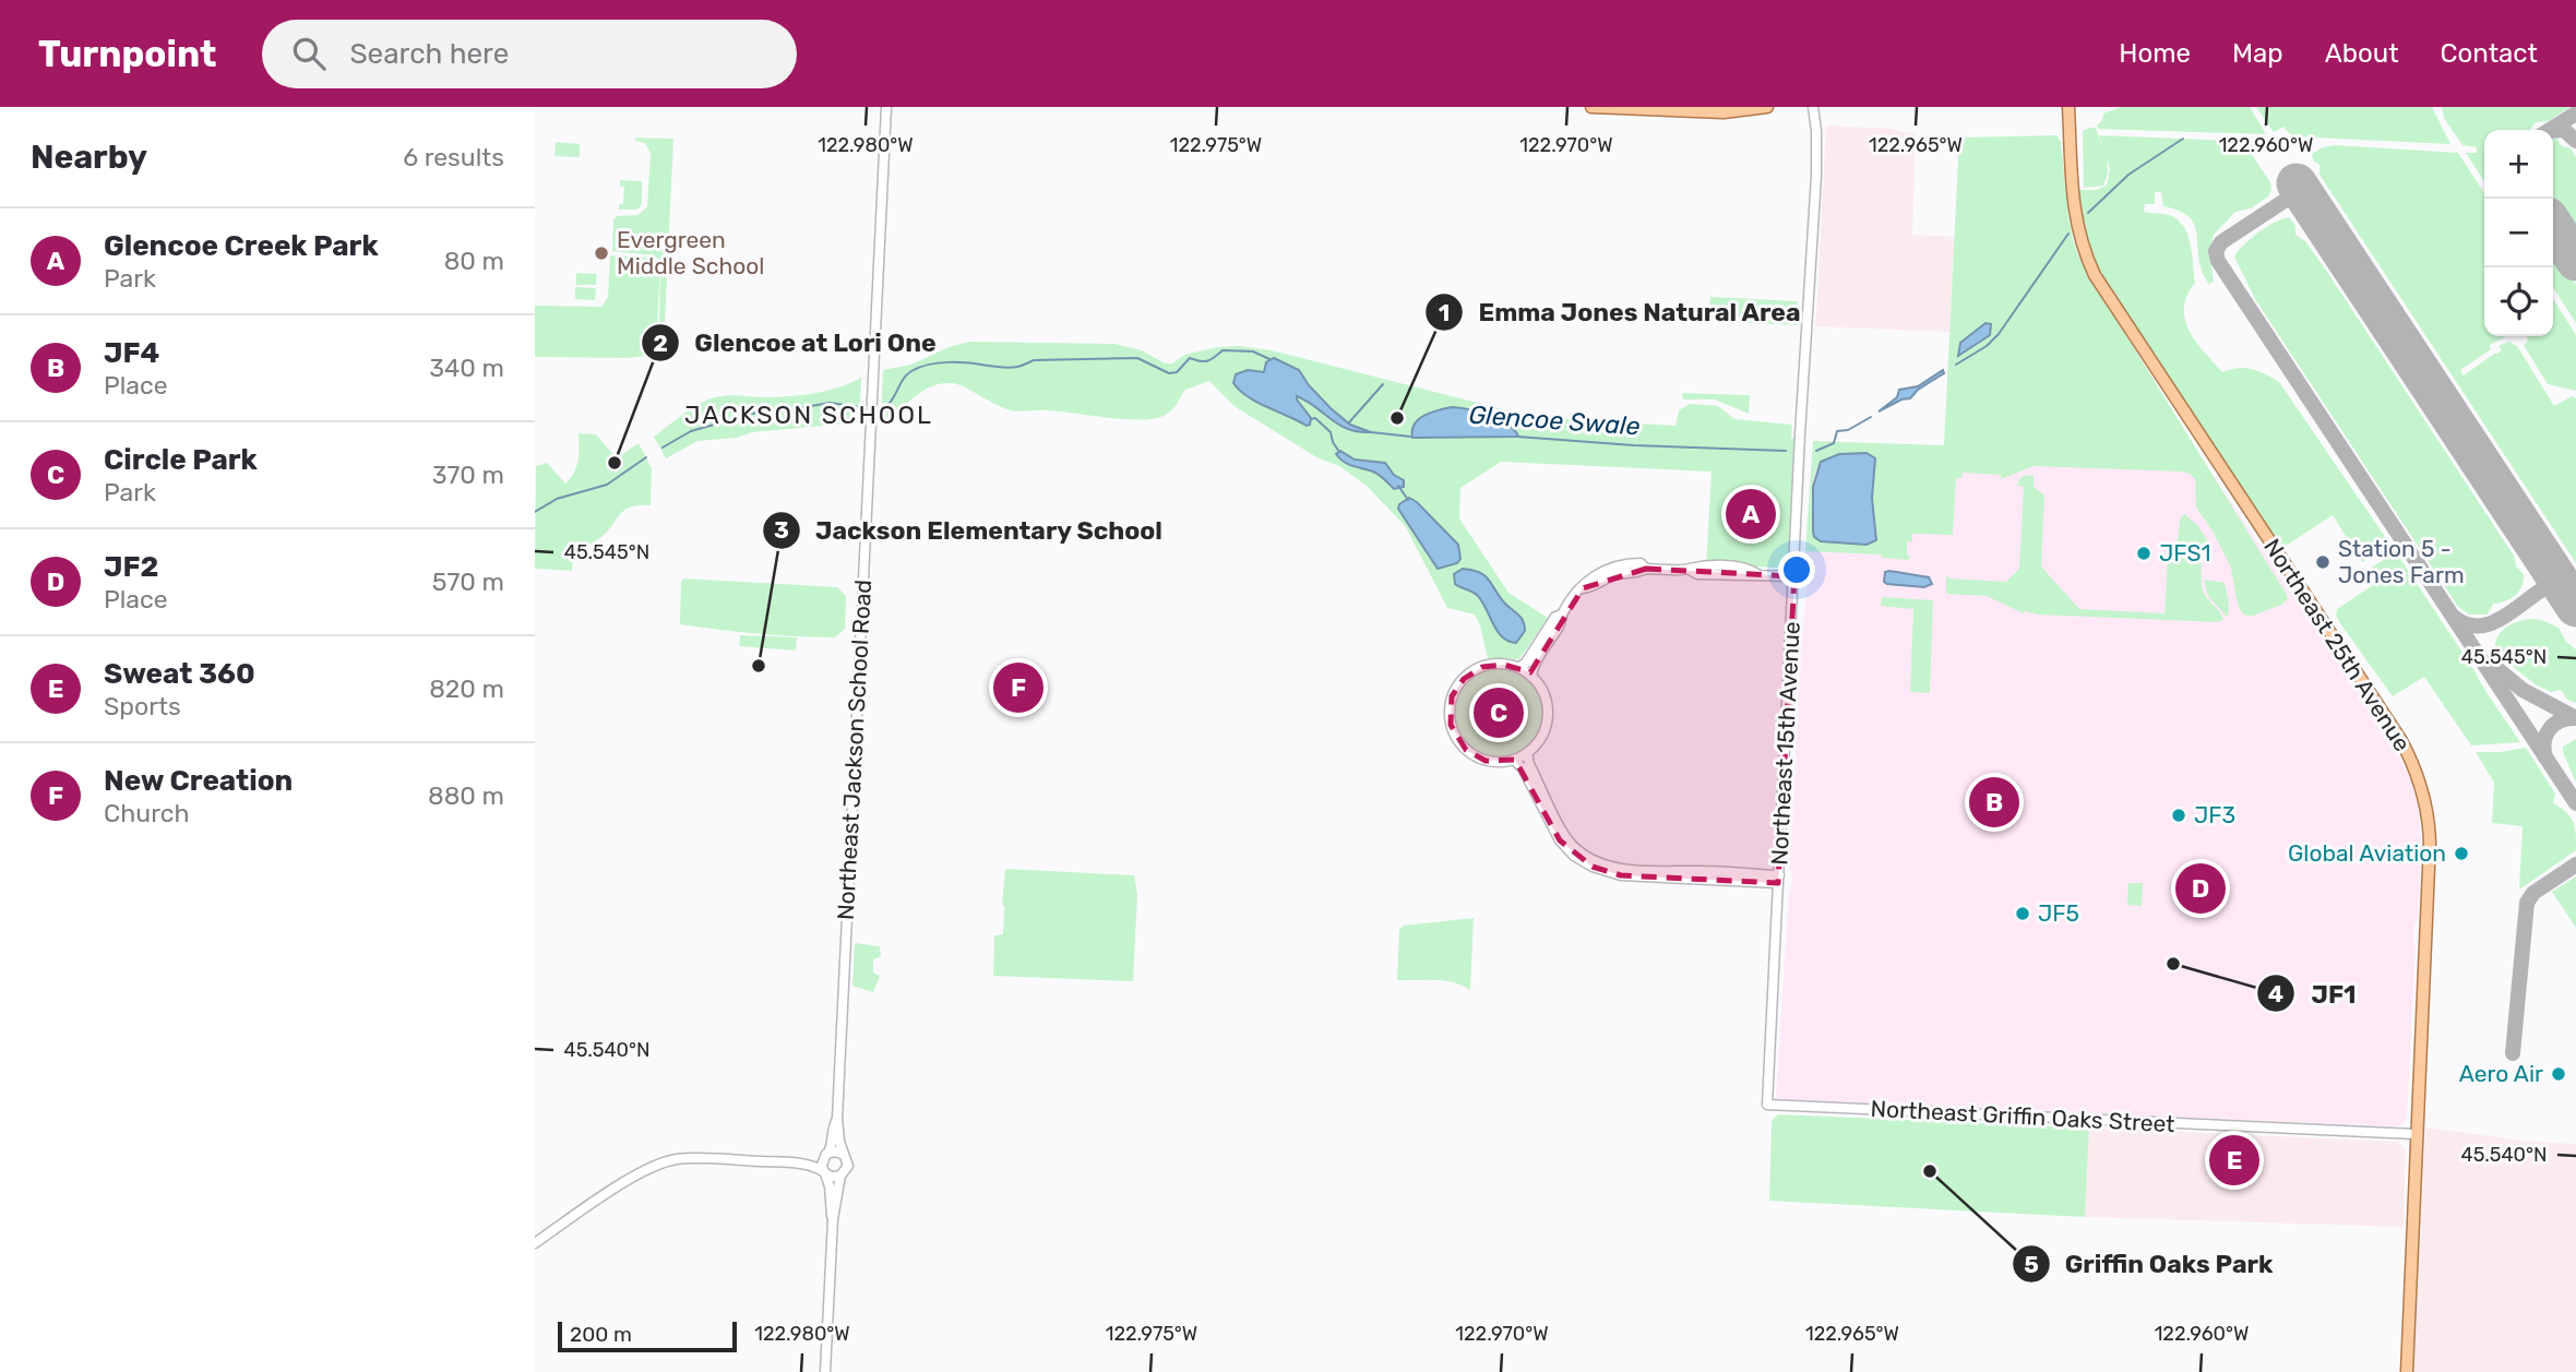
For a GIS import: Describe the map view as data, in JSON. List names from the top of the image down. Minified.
{"streets":{"main road":["Northeast 25th Avenue"],"street":["Northeast 15th Avenue","Northeast Jackson School Road","Northeast Griffin Oaks Street"]},"crossings":[["Northeast 25th Avenue","Northeast Griffin Oaks Street"],["Northeast 15th Avenue","Northeast Griffin Oaks Street"]],"districts":["JACKSON SCHOOL"],"water":["Glencoe Swale"],"places":["Evergreen Middle School","Emma Jones Natural Area","Glencoe at Lori One","JFS1","Station 5 - Jones Farm","Jackson Elementary School","JF3","Global Aviation","JF5","JF1","Aero Air","Griffin Oaks Park"],"scale_bar":"200 m","page":{"header":"Turnpoint","search":"Search here","nav":["Home","Map","About","Contact"],"heading":["Nearby","6 results"],"map_buttons":["+","−"],"list":[{"mark":"A","name":"Glencoe Creek Park","note":"Park","value":"80 m"},{"mark":"B","name":"JF4","note":"Place","value":"340 m"},{"mark":"C","name":"Circle Park","note":"Park","value":"370 m"},{"mark":"D","name":"JF2","note":"Place","value":"570 m"},{"mark":"E","name":"Sweat 360","note":"Sports","value":"820 m"},{"mark":"F","name":"New Creation","note":"Church","value":"880 m"}],"pins":["A","F","C","B","D","E"],"scale":"200 m"},"coordinates":["122.980°W","122.975°W","122.970°W","122.965°W","122.960°W","45.545°N","45.540°N"]}
